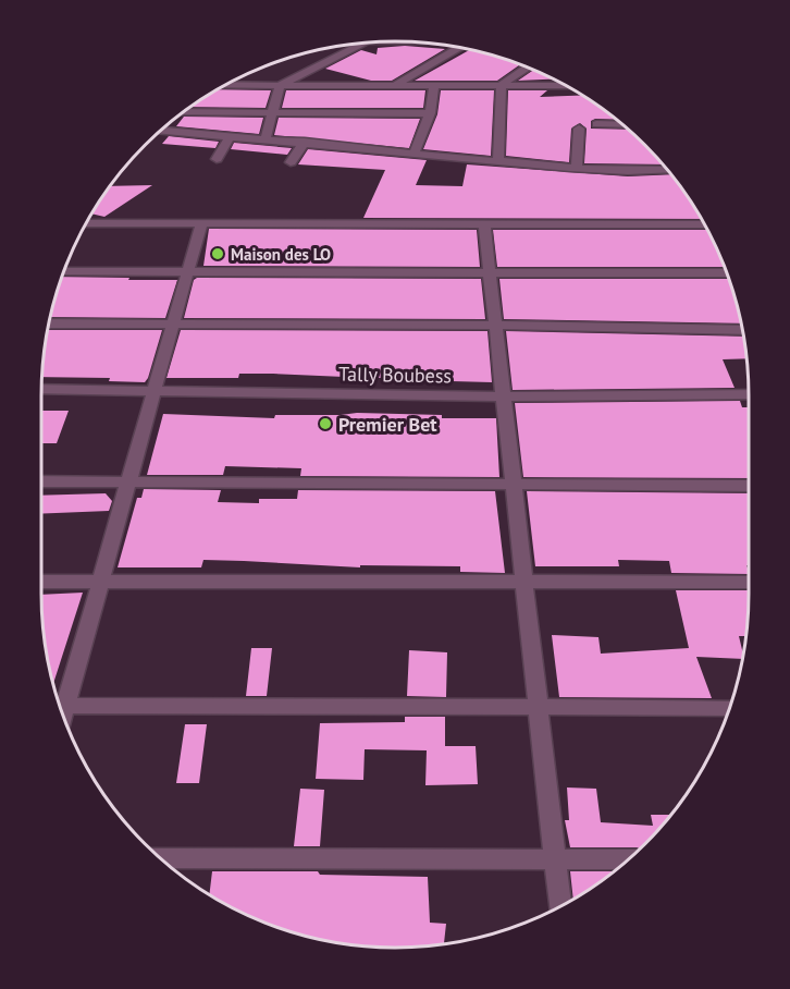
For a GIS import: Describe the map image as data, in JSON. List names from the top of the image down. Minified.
{"streets":{"street":["Tally Boubess"]},"places":["Maison des LO","Premier Bet"]}
